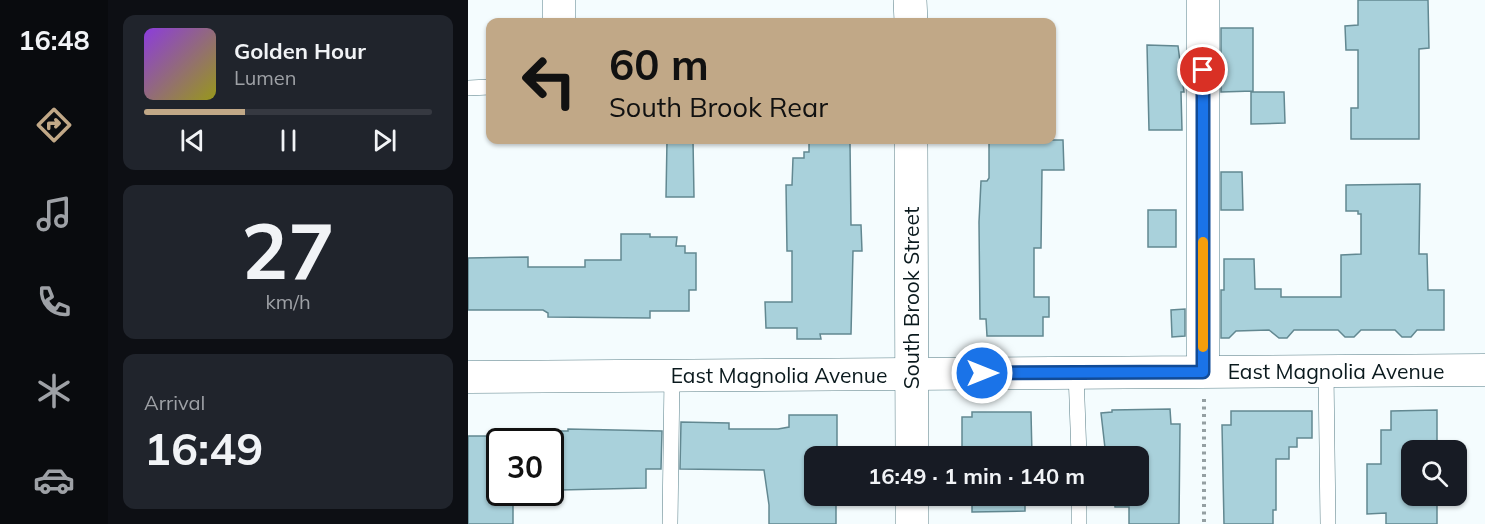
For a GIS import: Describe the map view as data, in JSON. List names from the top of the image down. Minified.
{"streets":{"street":["South Brook Street","East Magnolia Avenue"]},"crossings":[["South Brook Street","East Magnolia Avenue"]],"page":{"tabs":"16:48","turn":["60 m","South Brook Rear"],"song":["Golden Hour","Lumen"],"tile":[["27","km/h"],["Arrival","16:49"]],"limit":"30","trip":"16:49 · 1 min · 140 m"}}
